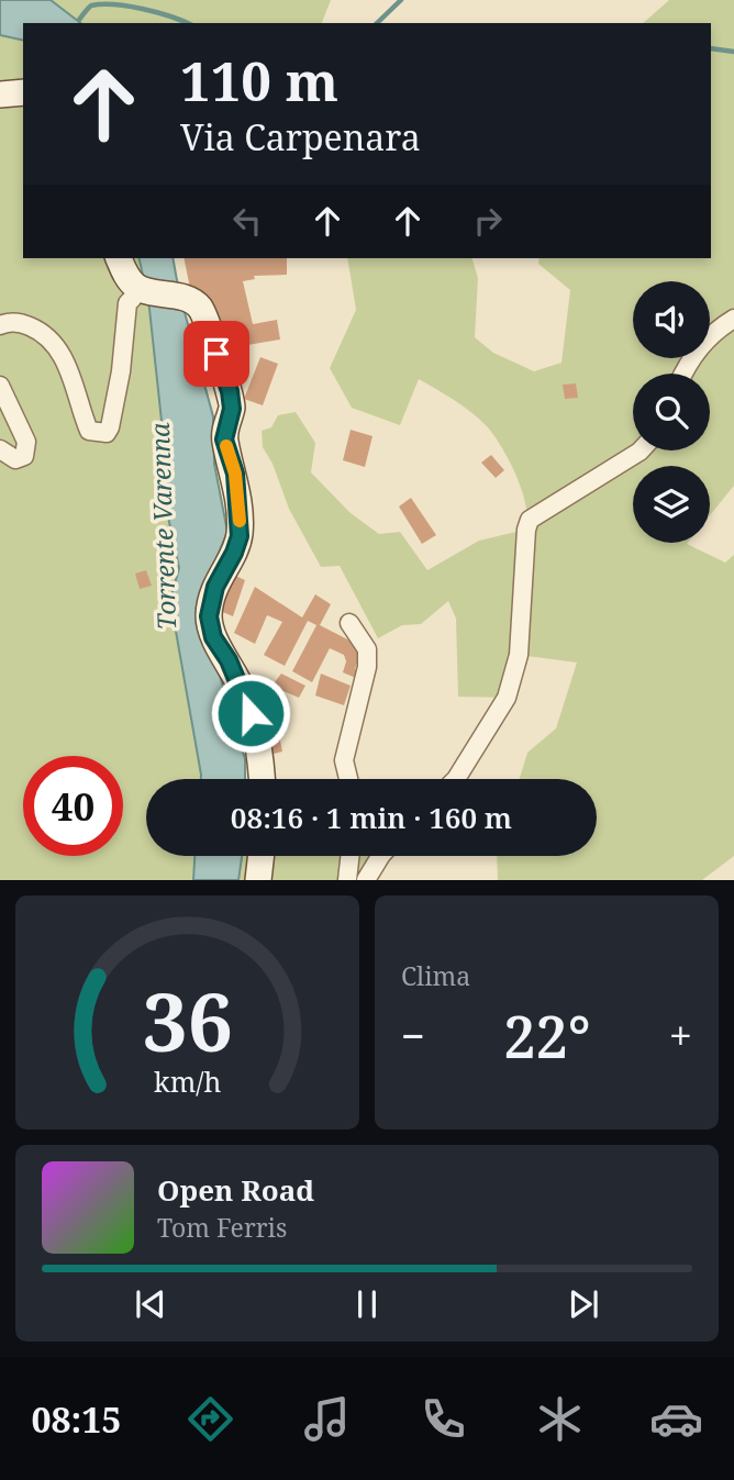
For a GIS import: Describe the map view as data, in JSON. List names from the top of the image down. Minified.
{"water":["Torrente Varenna"],"page":{"turn":["110 m","Via Carpenara"],"limit":"40","trip":"08:16 · 1 min · 160 m","tile":"Clima","heat":["−","22°","+"],"song":["Open Road","Tom Ferris"],"tabs":"08:15","gauge":["36","km/h"]}}
